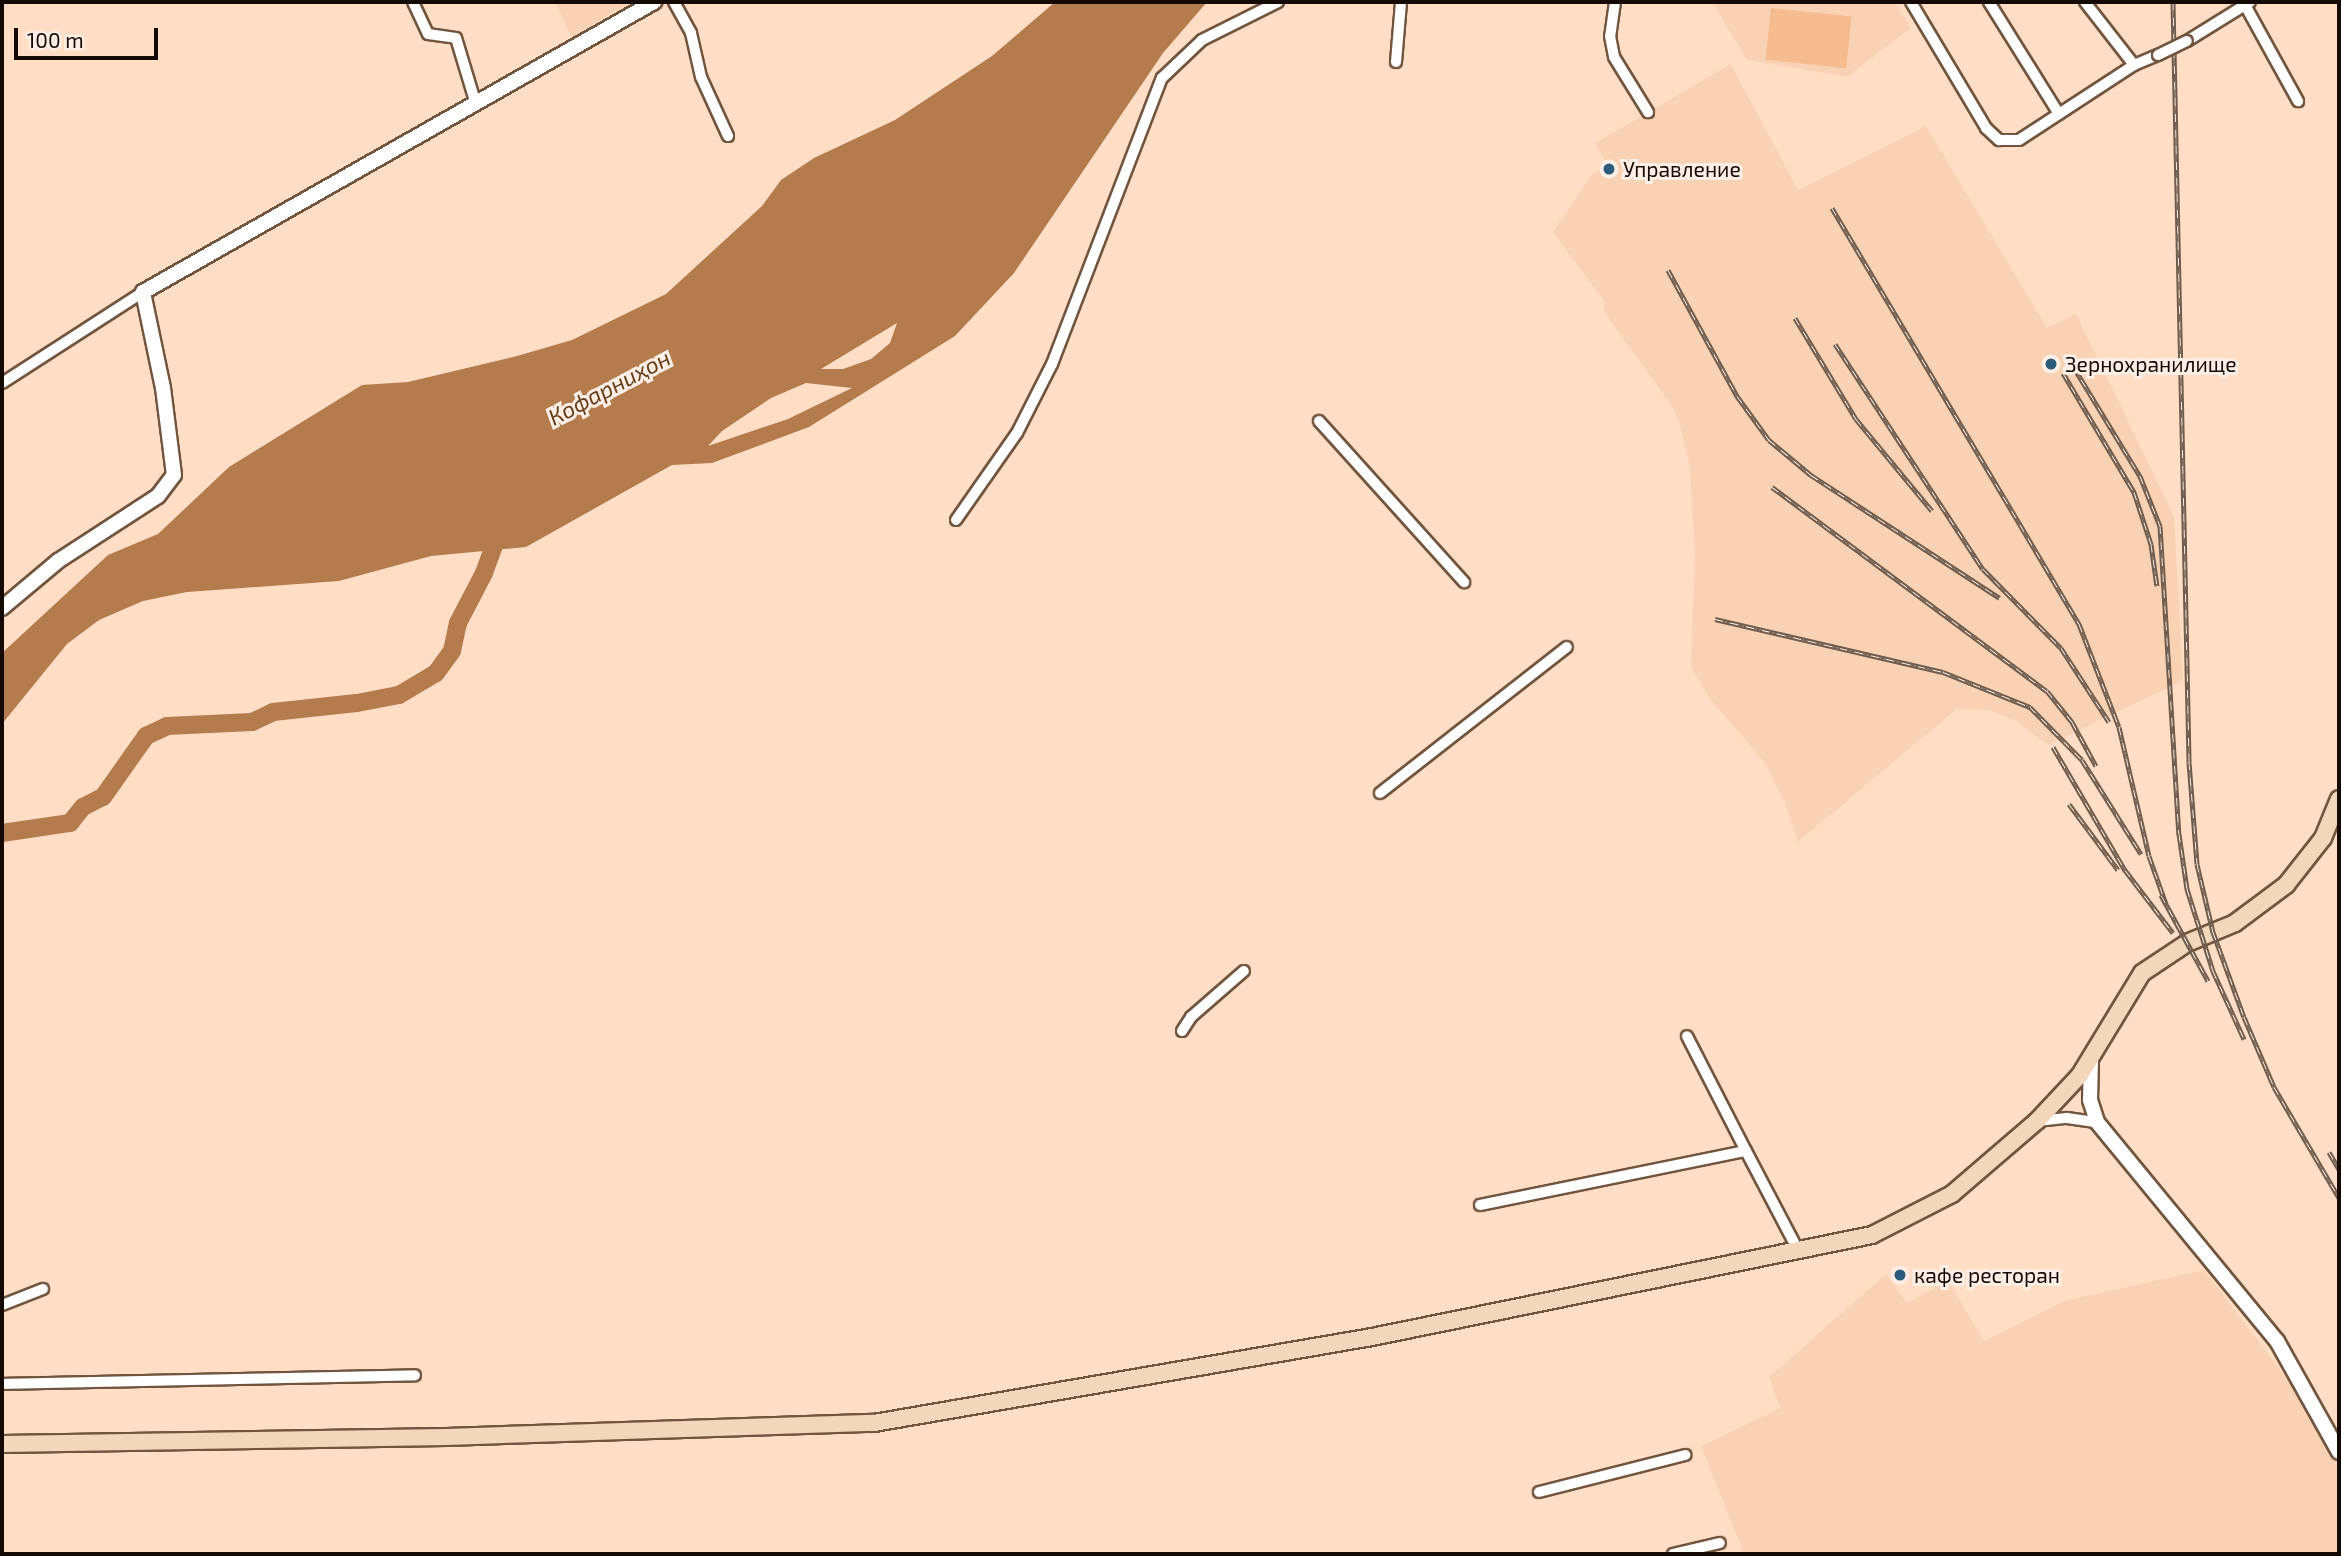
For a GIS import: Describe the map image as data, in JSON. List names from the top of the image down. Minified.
{"water":["Кофарниҳон"],"places":["Управление","Зернохранилище","кафе ресторан"],"scale_bar":"100 m"}
